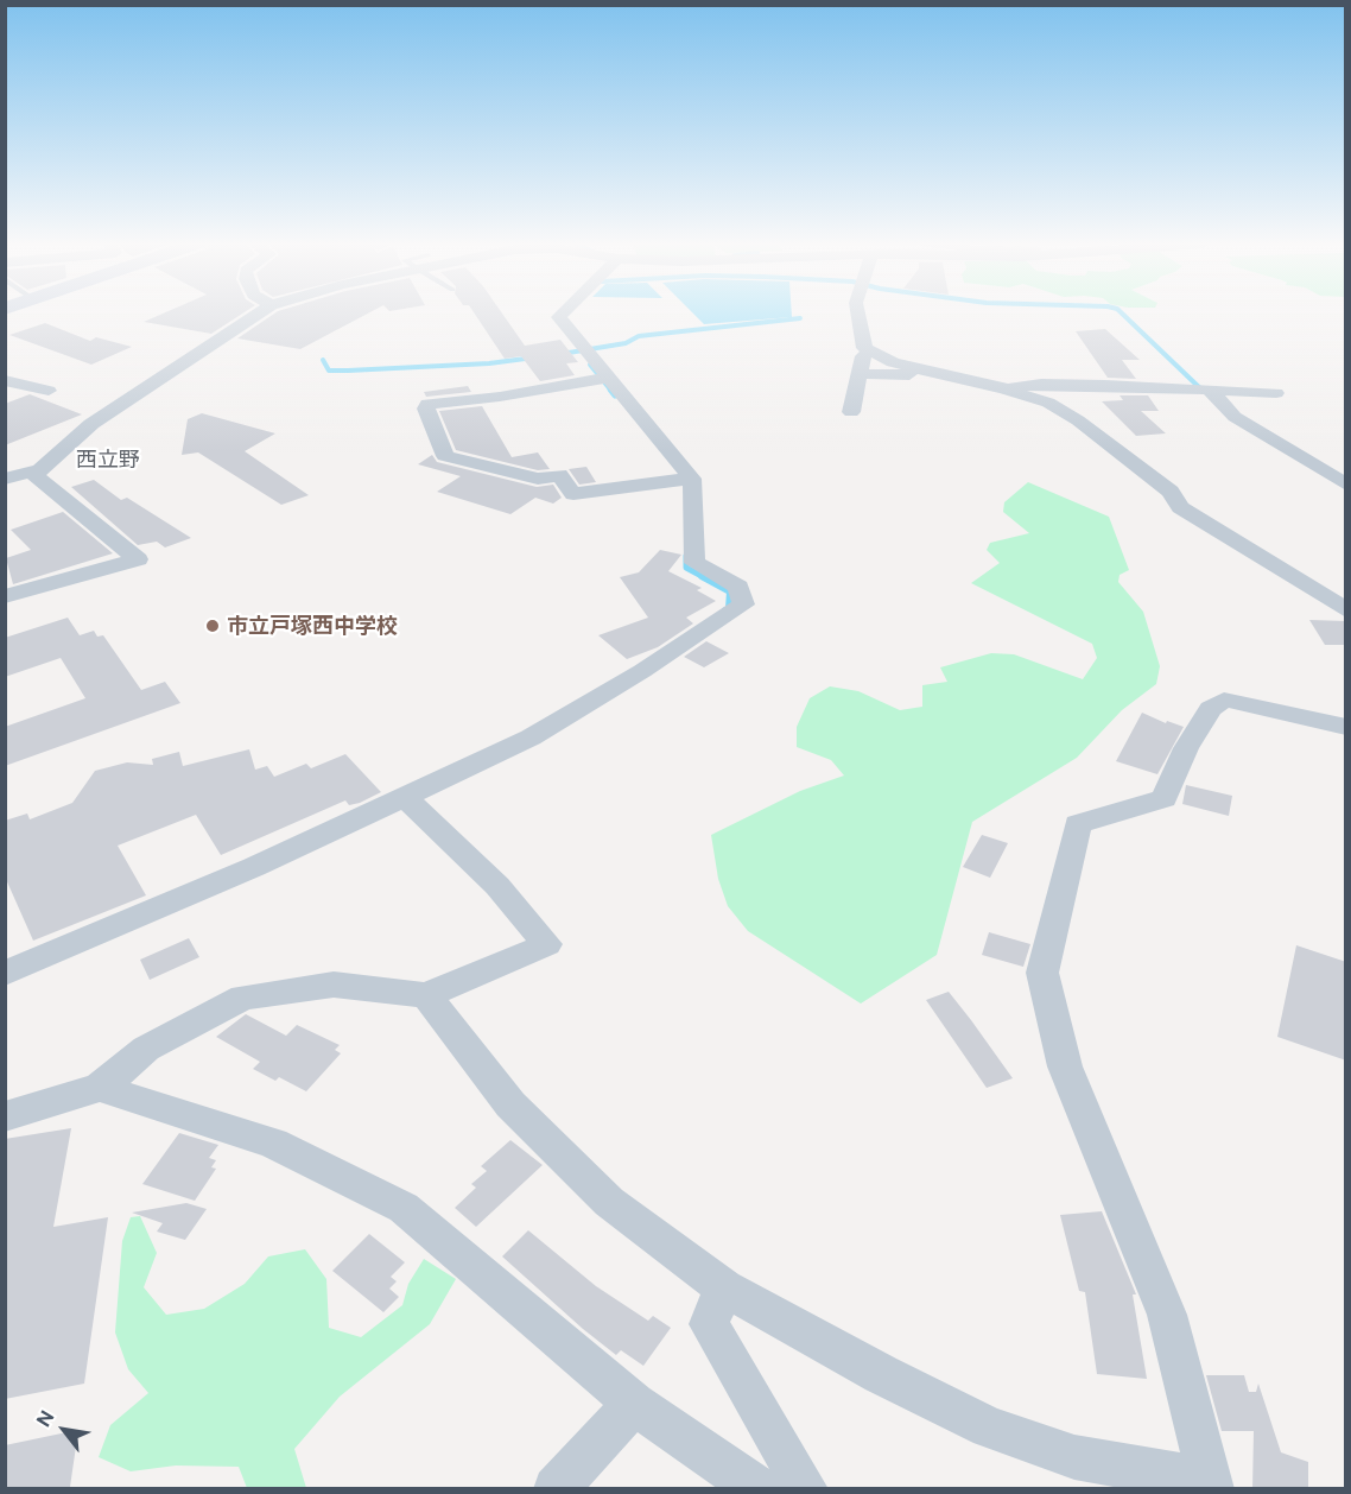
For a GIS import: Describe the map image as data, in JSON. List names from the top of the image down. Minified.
{"districts":["西立野"],"places":["市立戸塚西中学校"],"north":"top left"}
